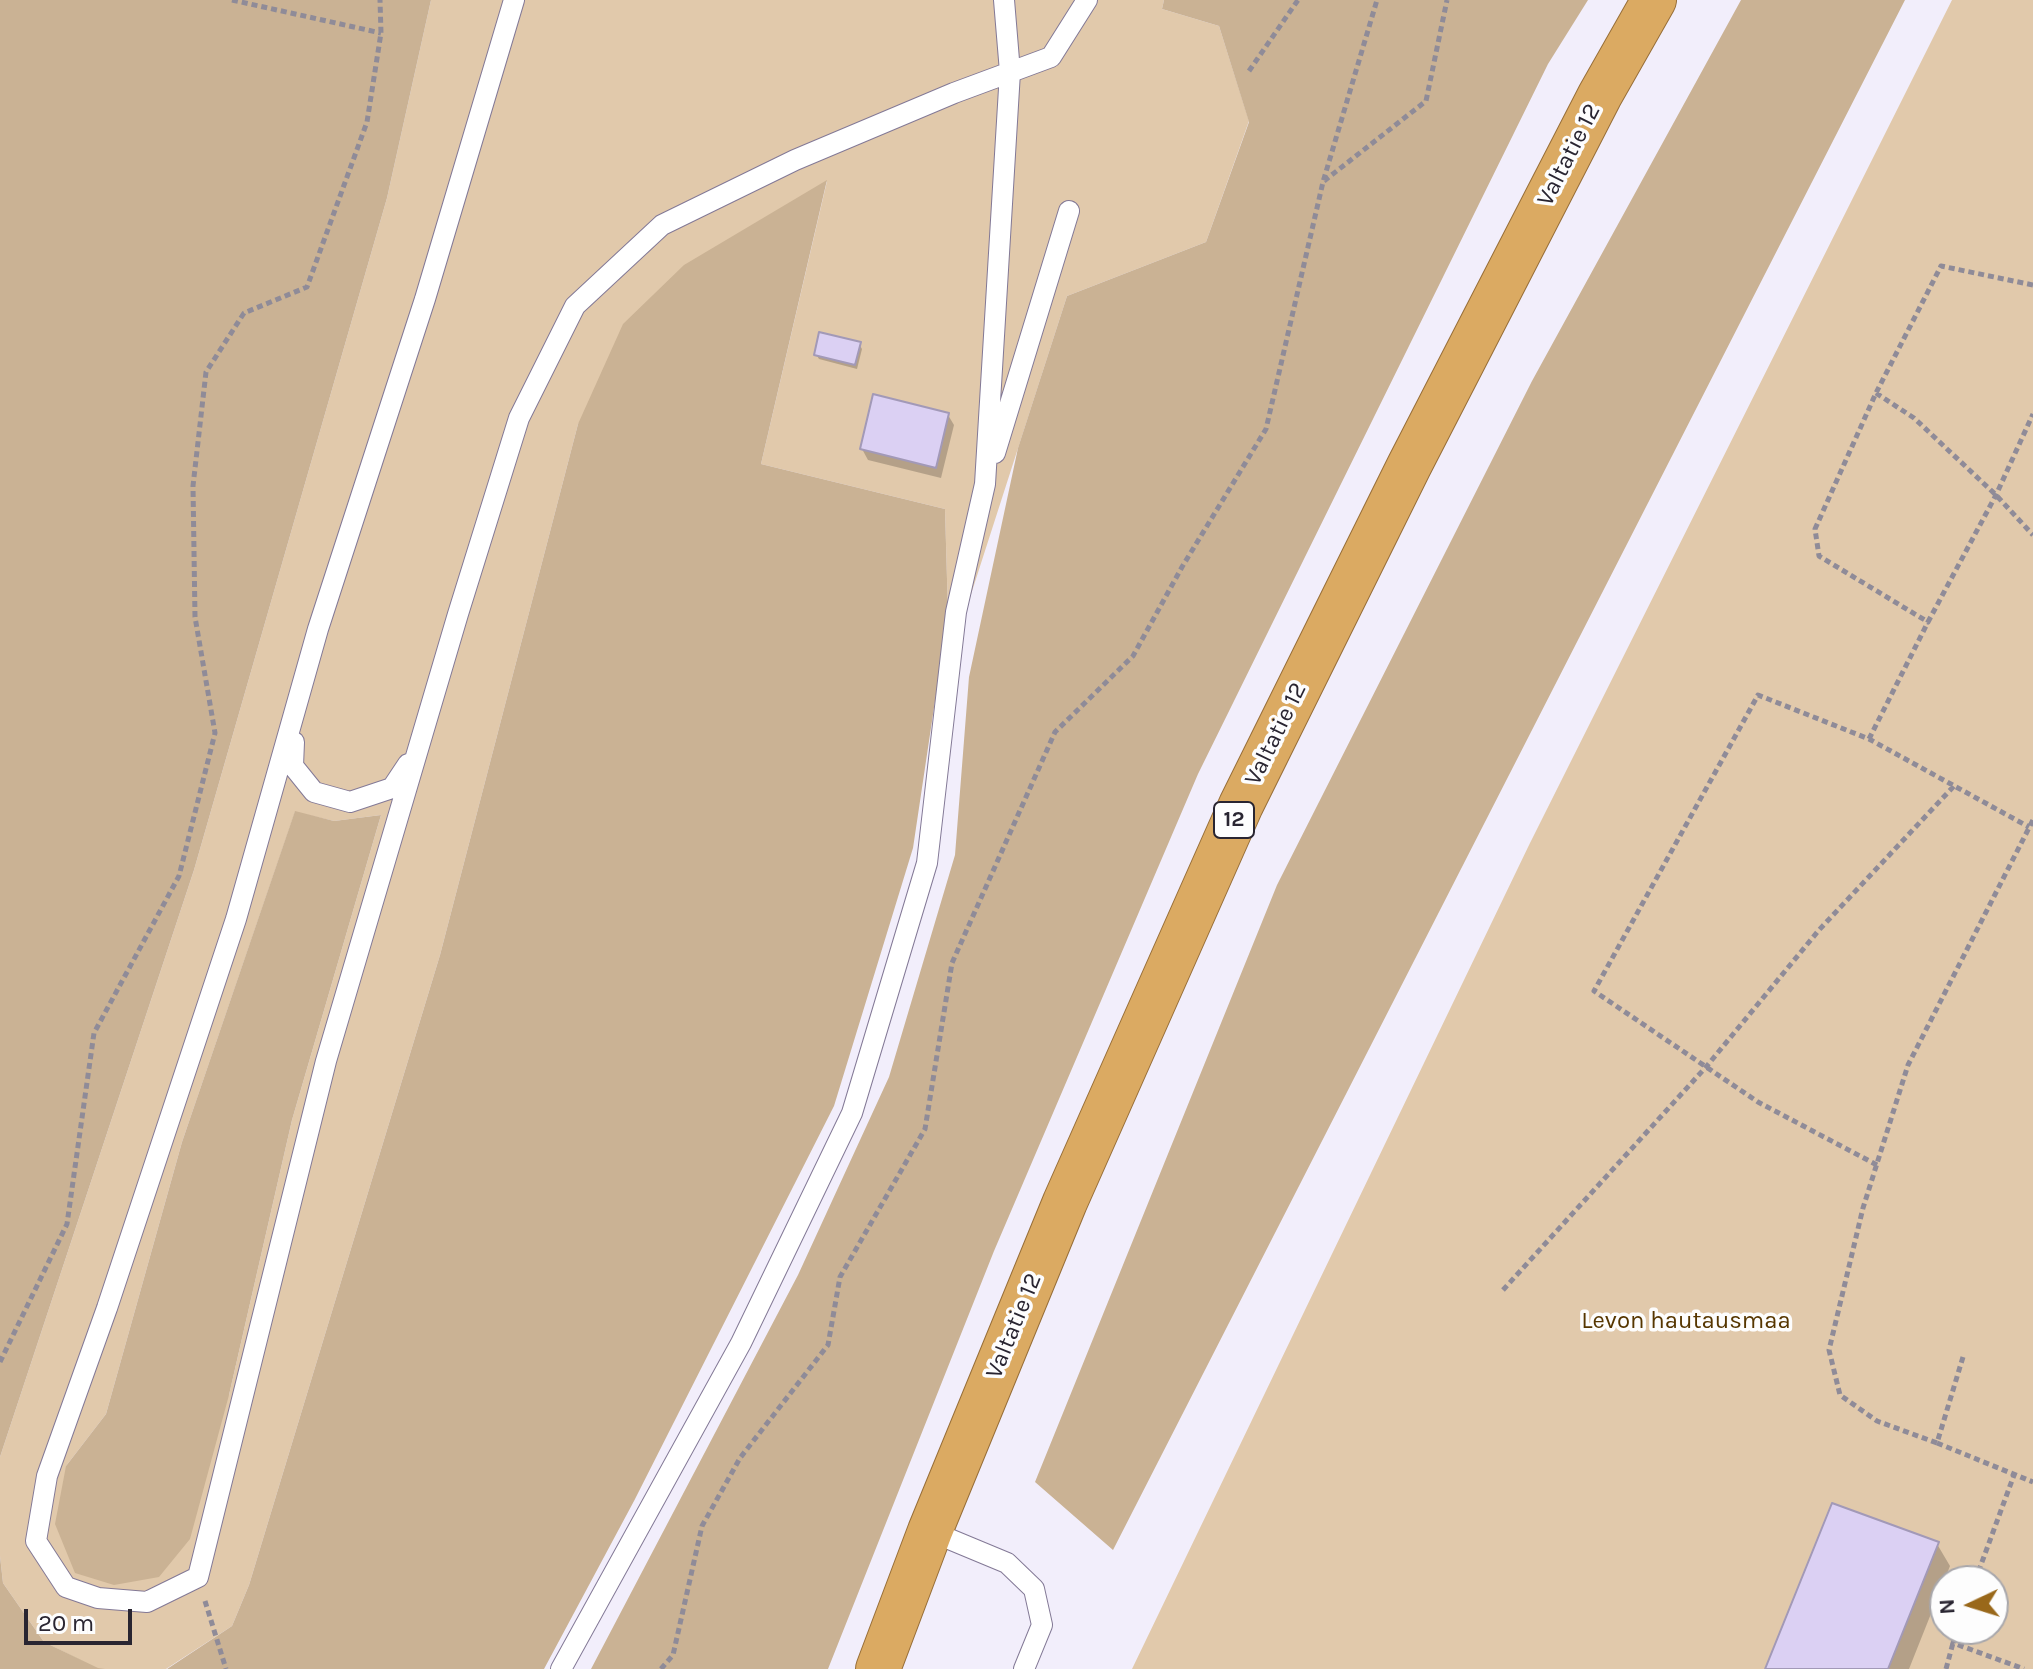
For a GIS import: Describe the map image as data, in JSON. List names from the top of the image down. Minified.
{"streets":{"highway":["Valtatie 12","12"]},"parks":["Levon hautausmaa"],"scale_bar":"20 m","north":"left"}
